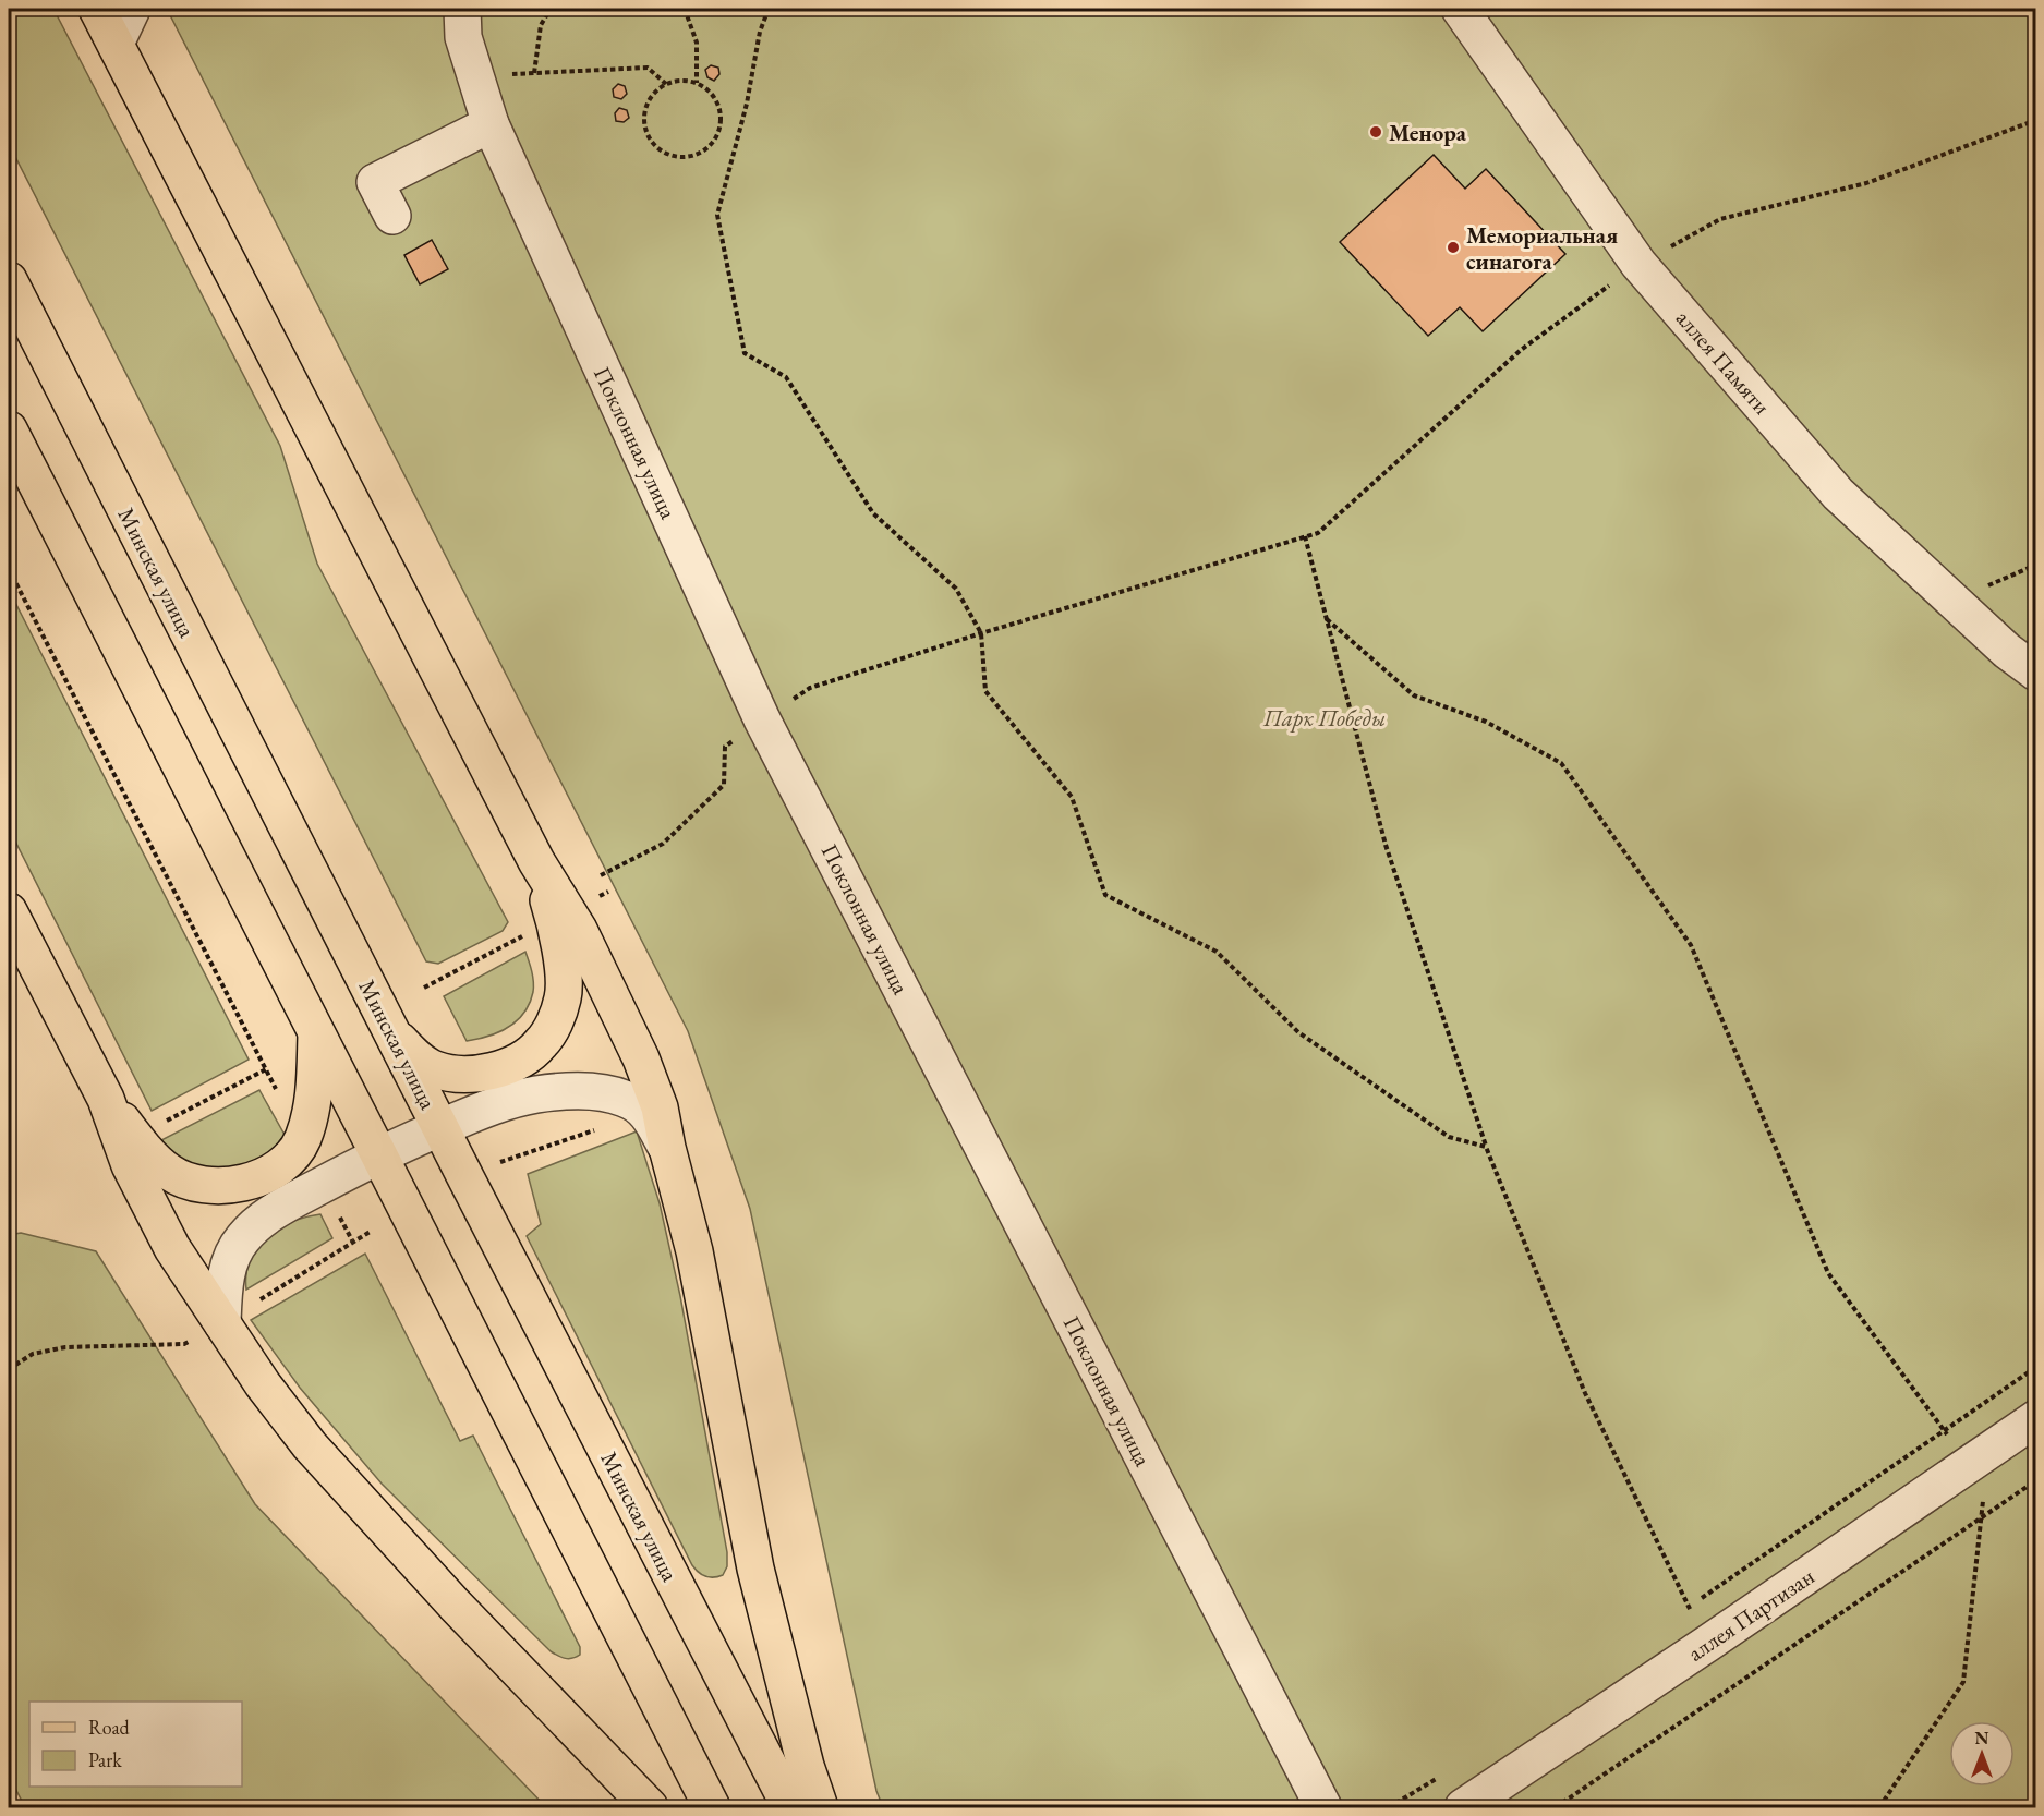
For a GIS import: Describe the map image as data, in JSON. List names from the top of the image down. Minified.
{"streets":{"main road":["Минская улица"],"street":["аллея Памяти","Поклонная улица","аллея Партизан"]},"parks":["Парк Победы"],"places":["Менора","Мемориальная синагога"],"legend":["Road","Park"],"north":"top"}
